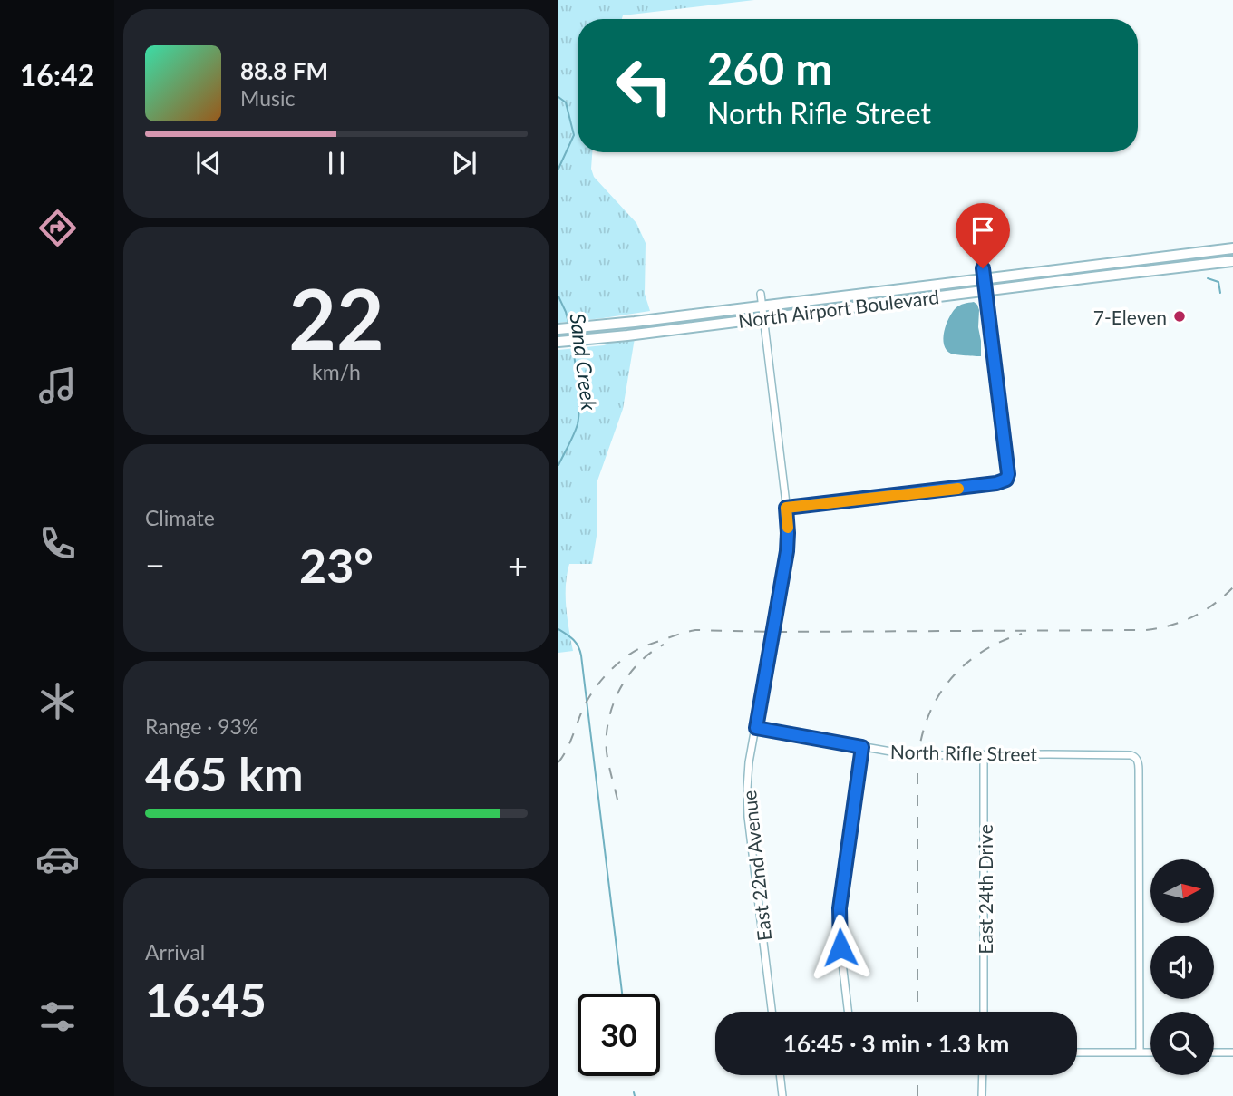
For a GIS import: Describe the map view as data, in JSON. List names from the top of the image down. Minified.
{"streets":{"main road":["North Airport Boulevard"],"street":["North Rifle Street","East 22nd Avenue","East 24th Drive"]},"crossings":[["North Airport Boulevard","East 22nd Avenue"],["North Rifle Street","East 22nd Avenue"],["North Rifle Street","East 24th Drive"]],"water":["Sand Creek"],"places":["7-Eleven"],"north":"right","page":{"tabs":"16:42","turn":["260 m","North Rifle Street"],"song":["88.8 FM","Music"],"tile":[["22","km/h"],"Climate",["Range · 93%","465 km"],["Arrival","16:45"]],"heat":["−","23°","+"],"limit":"30","trip":"16:45 · 3 min · 1.3 km"}}
